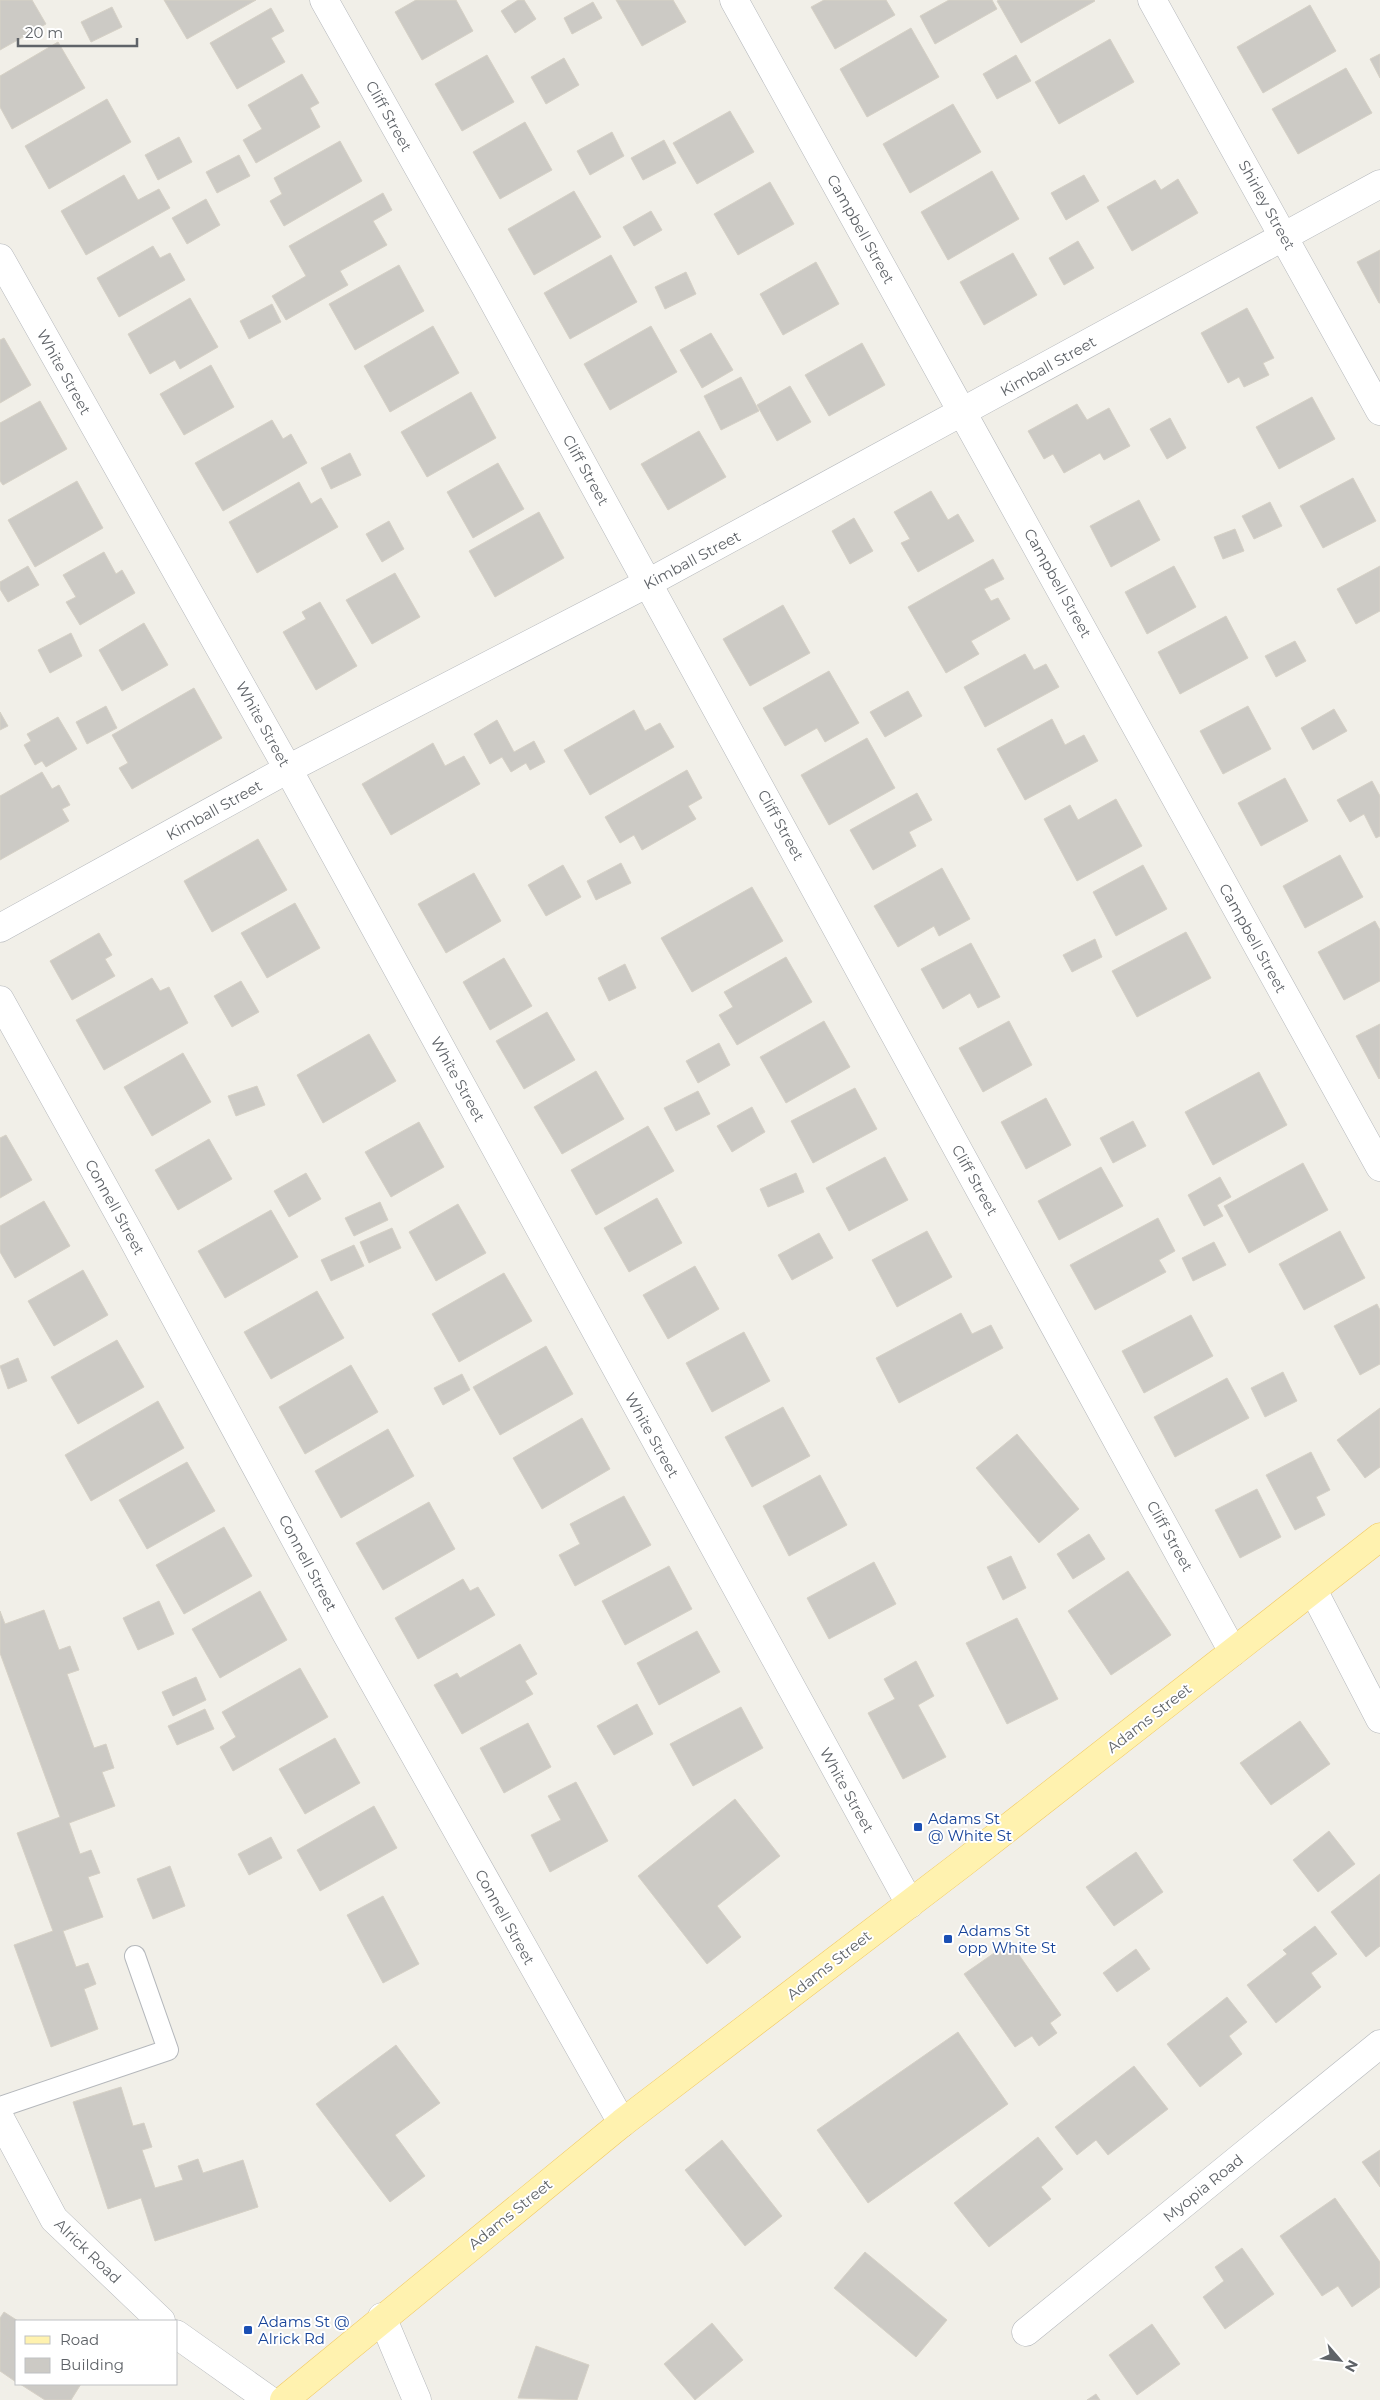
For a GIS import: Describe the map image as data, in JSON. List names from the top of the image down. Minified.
{"streets":{"main road":["Adams Street"],"street":["Cliff Street","Shirley Street","Campbell Street","Kimball Street","White Street","Connell Street","Myopia Road","Alrick Road"]},"crossings":[["Cliff Street","Kimball Street"],["Cliff Street","Adams Street"],["Shirley Street","Kimball Street"],["Campbell Street","Kimball Street"],["Kimball Street","White Street"],["White Street","Adams Street"],["Connell Street","Adams Street"]],"places":{"transit":["Adams St @ White St","Adams St opp White St","Adams St @ Alrick Rd"]},"legend":["Road","Building"],"scale_bar":"20 m","north":"bottom right"}
